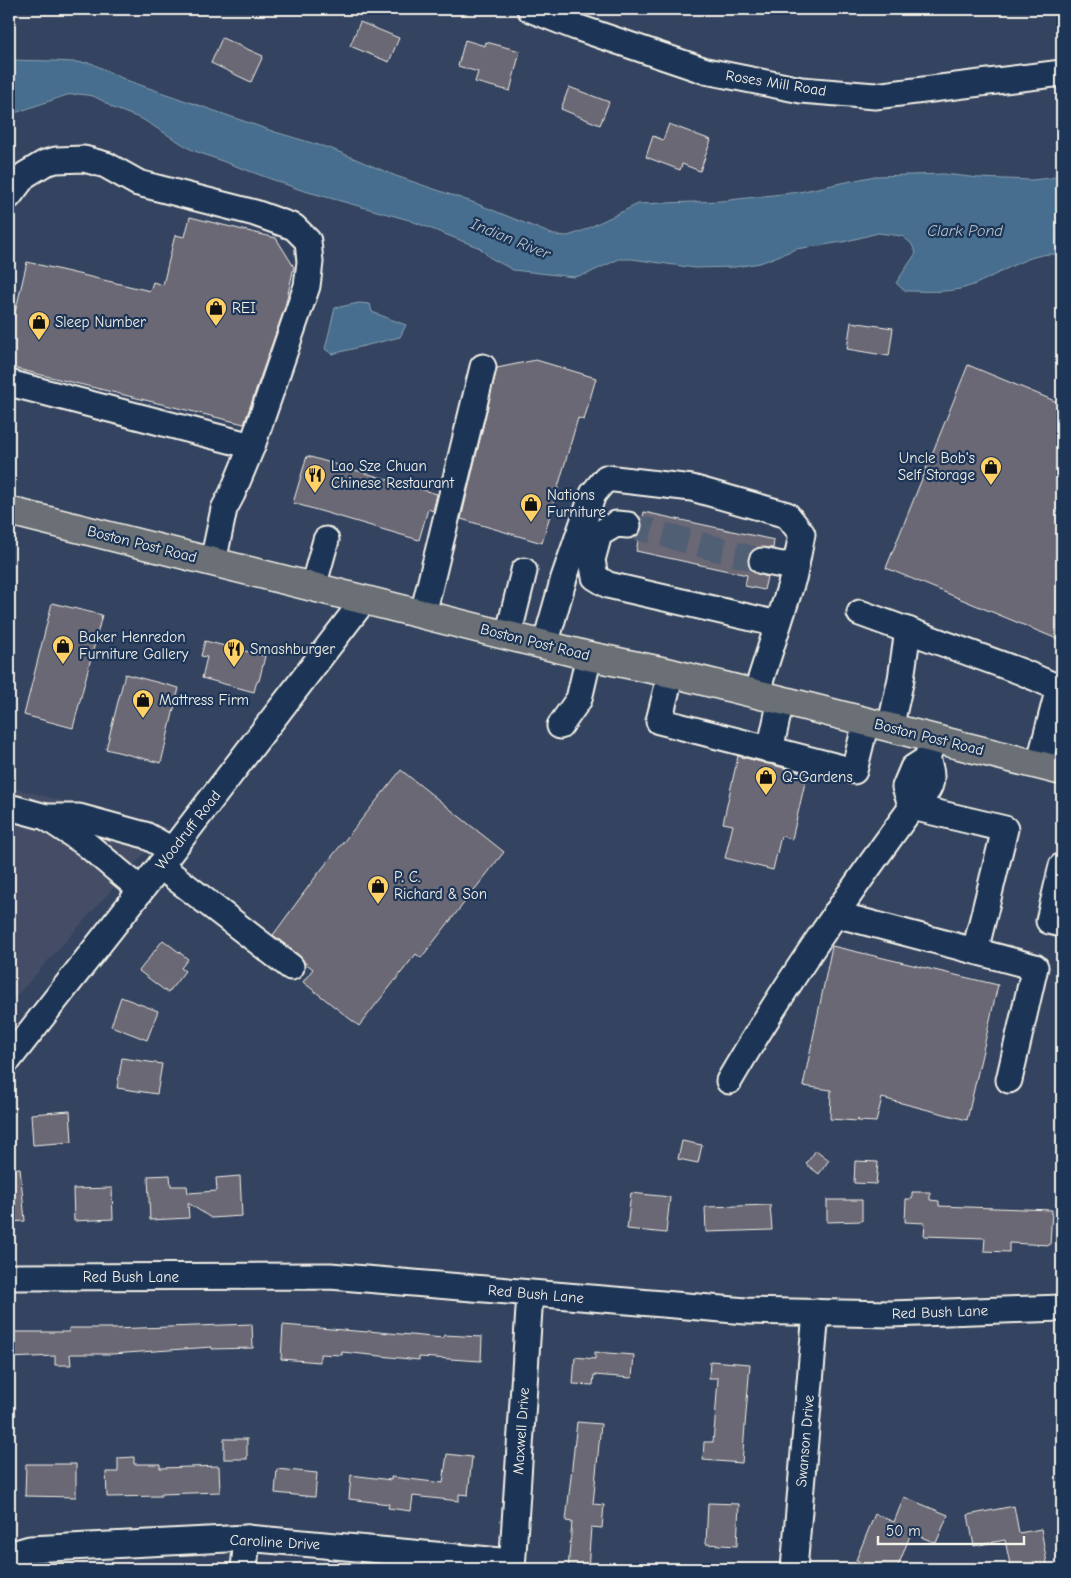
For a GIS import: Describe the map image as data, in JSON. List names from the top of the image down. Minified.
{"streets":{"main road":["Boston Post Road"],"street":["Roses Mill Road","Woodruff Road","Red Bush Lane","Maxwell Drive","Swanson Drive","Caroline Drive"]},"crossings":[["Boston Post Road","Woodruff Road"],["Red Bush Lane","Maxwell Drive"],["Red Bush Lane","Swanson Drive"],["Maxwell Drive","Caroline Drive"]],"water":["Clark Pond","Indian River"],"places":{"shop":["REI","Sleep Number","Uncle Bob's Self Storage","Nations Furniture","Baker Henredon Furniture Gallery","Mattress Firm","Q-Gardens","P. C. Richard & Son"],"restaurant":["Lao Sze Chuan Chinese Restaurant","Smashburger"]},"scale_bar":"50 m"}
